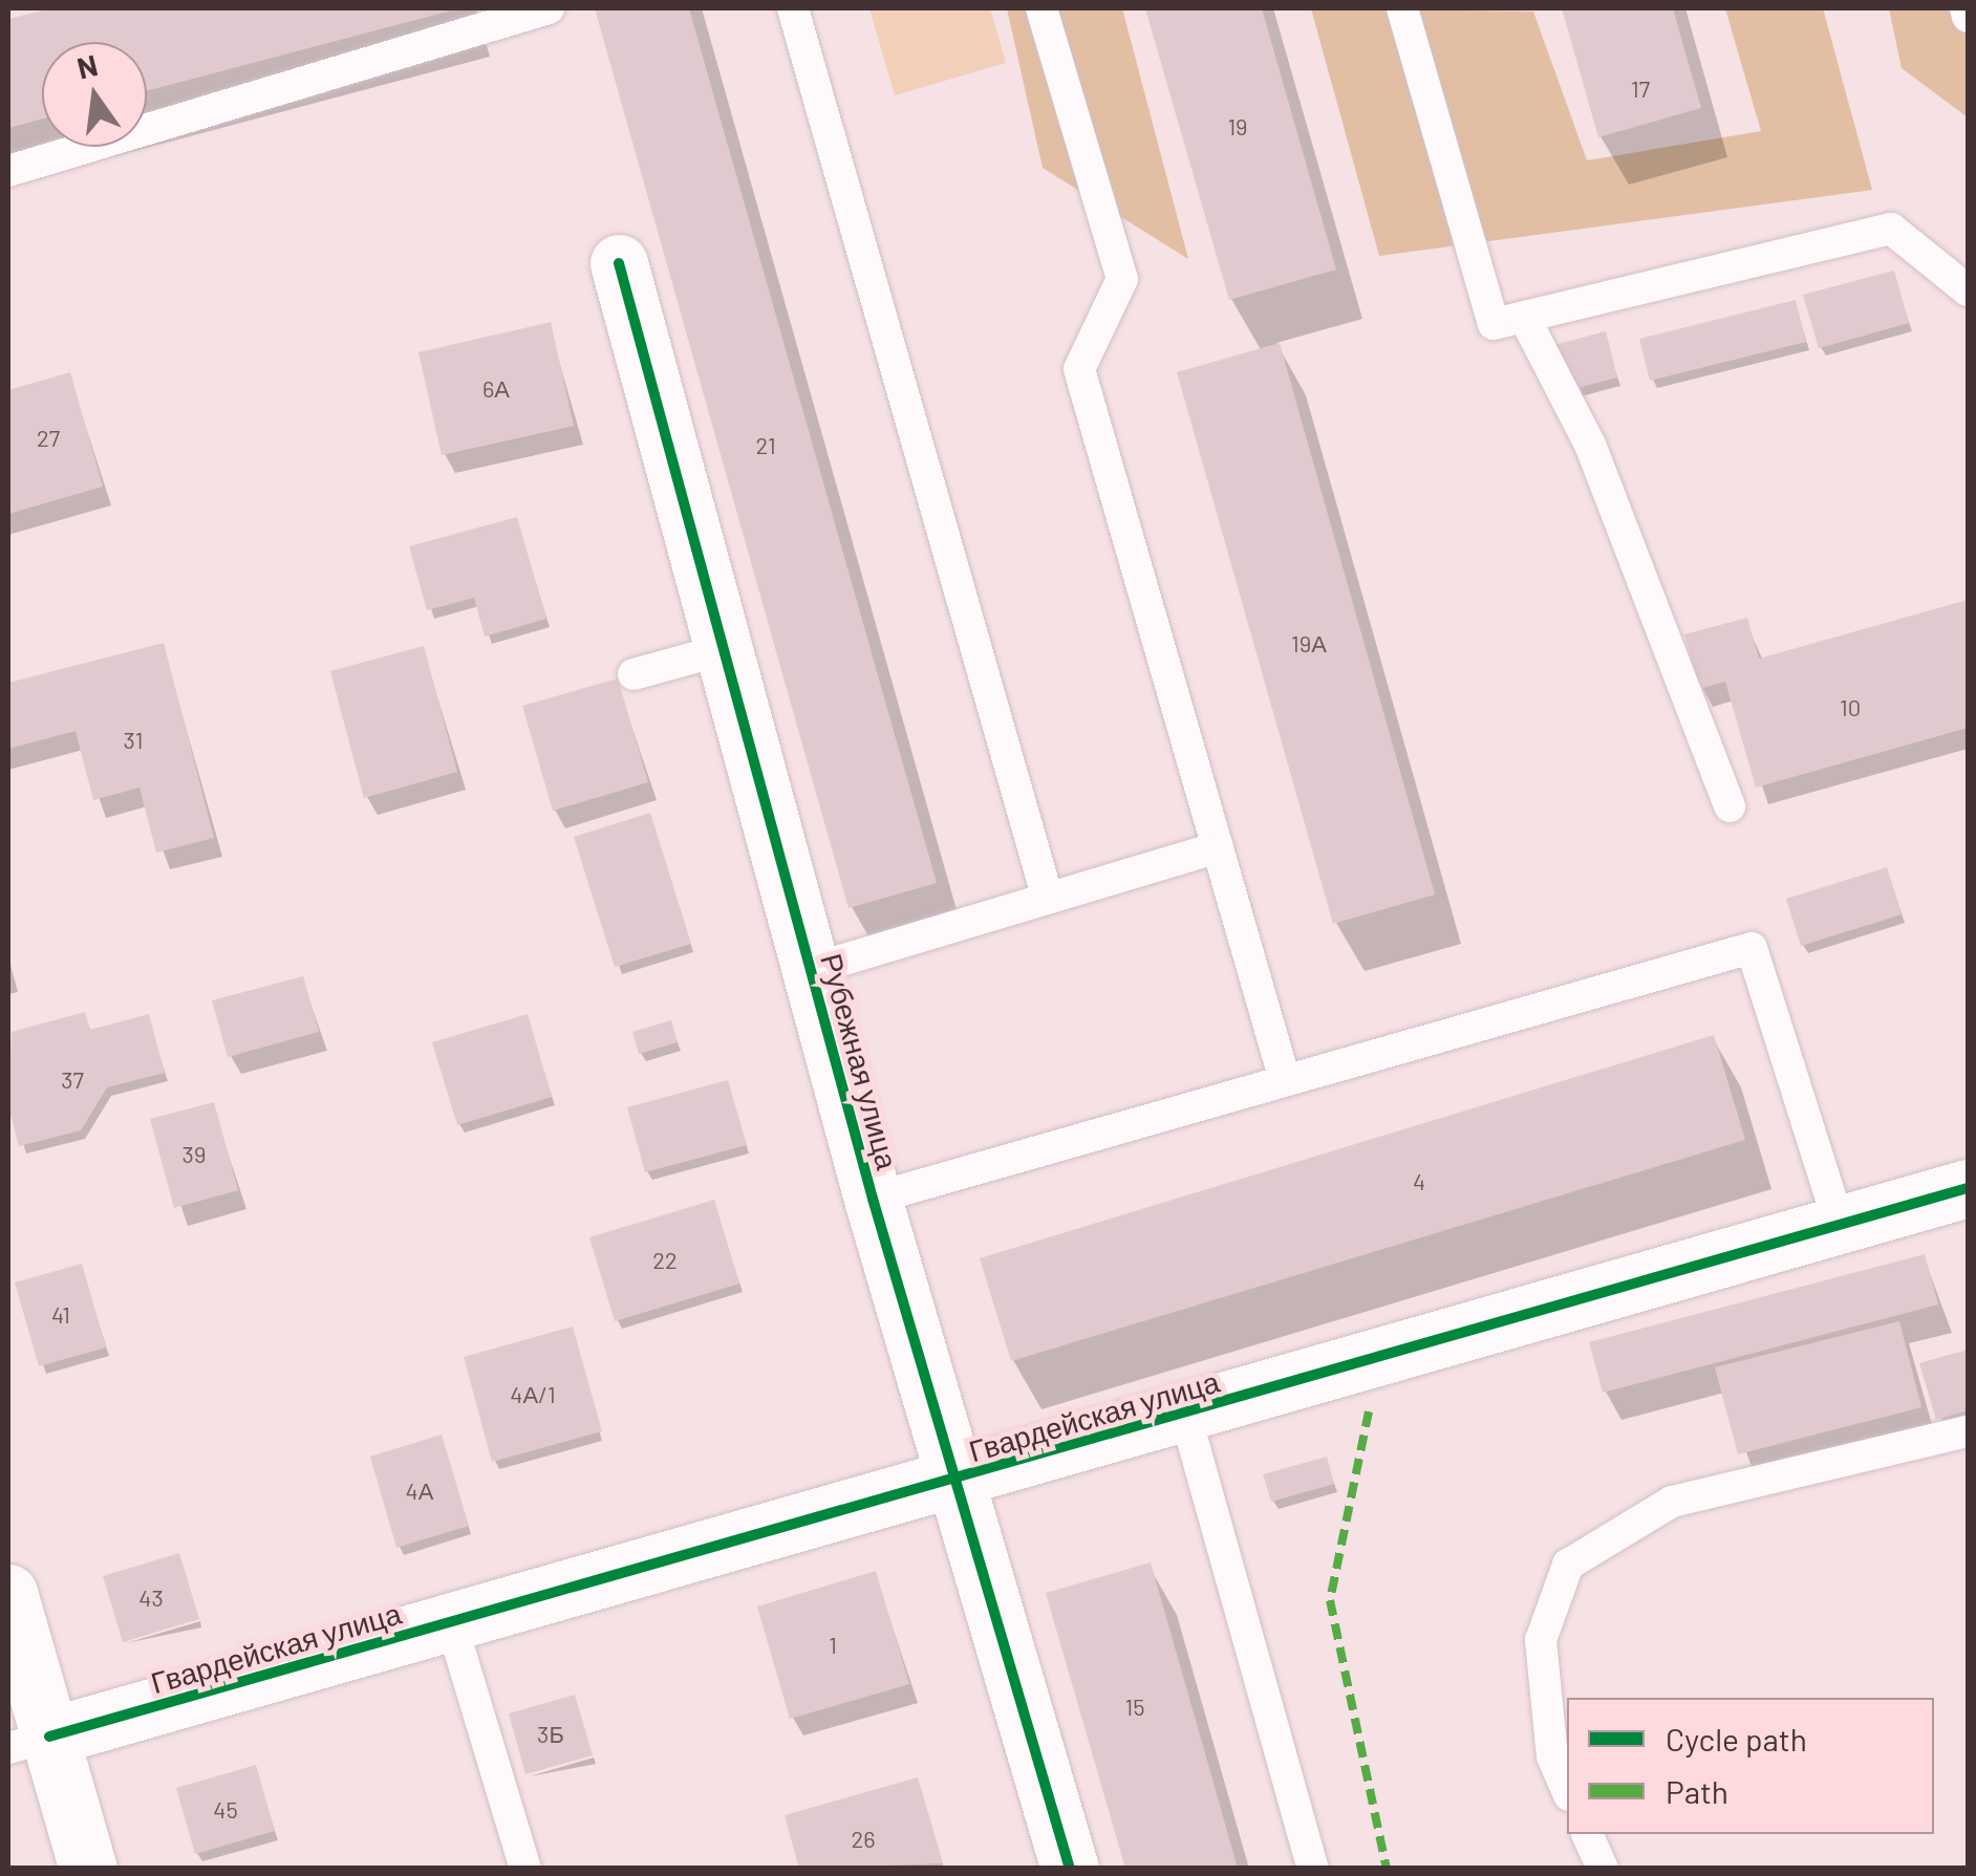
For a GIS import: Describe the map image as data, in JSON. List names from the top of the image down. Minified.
{"streets":{"street":["Рубежная улица","Гвардейская улица"]},"crossings":[["Рубежная улица","Гвардейская улица"]],"house_numbers":["17","19","6А","27","21","19А","10","31","37","39","4","22","41","4А/1","4А","43","1","15","3Б","45","26"],"legend":["Cycle path","Path"],"north":"top"}
